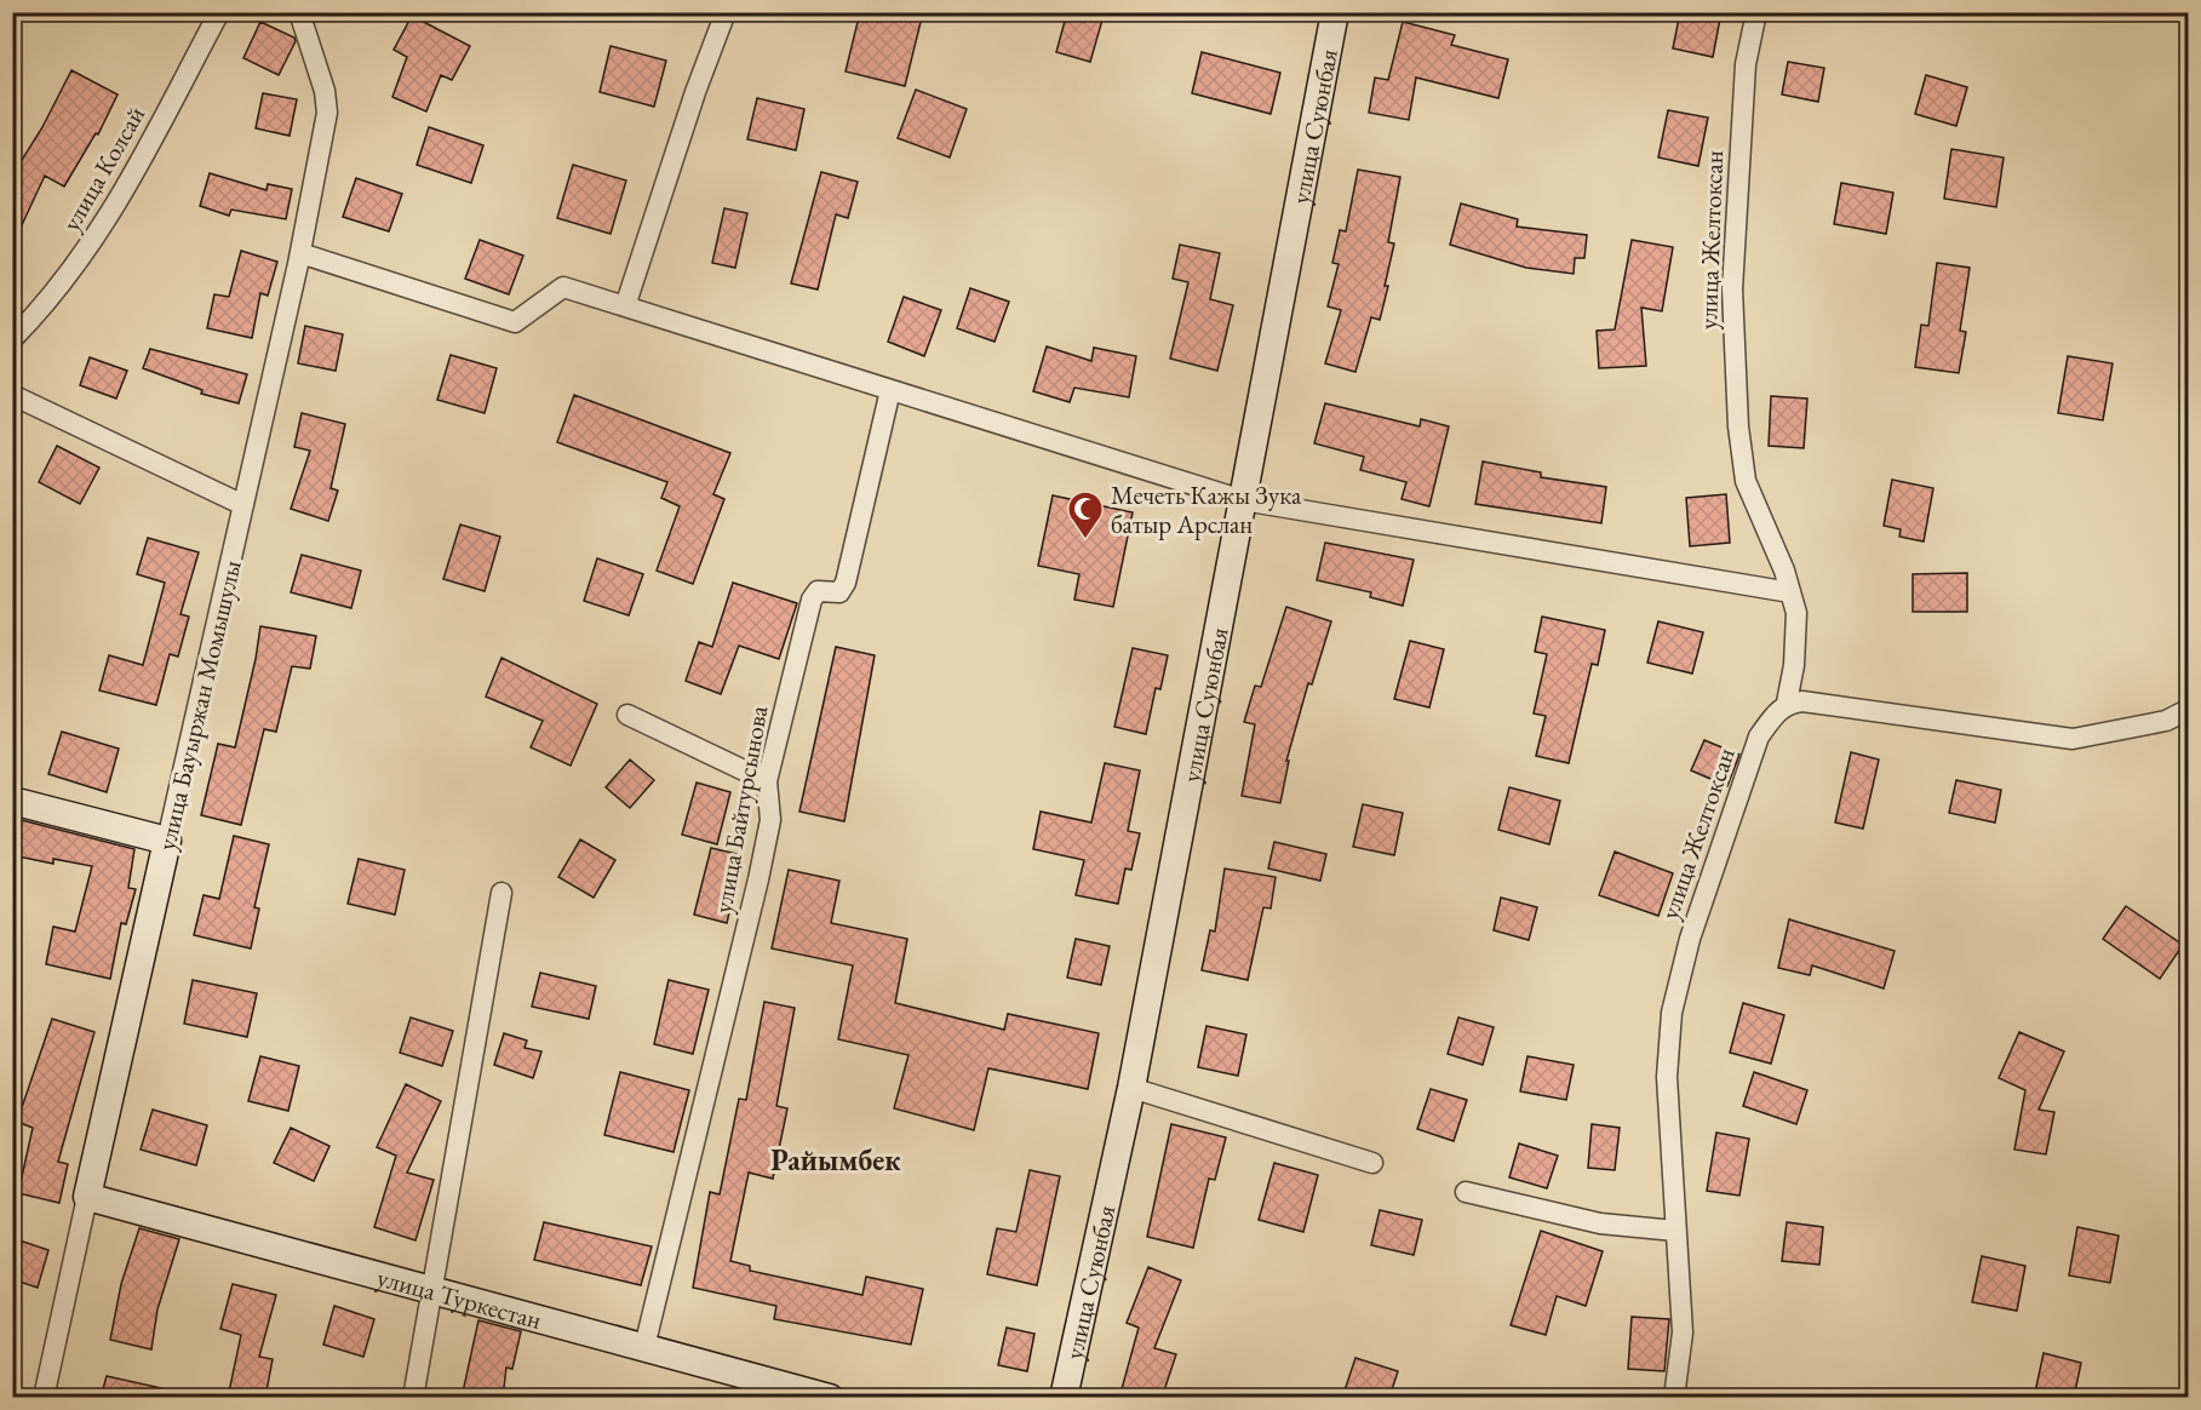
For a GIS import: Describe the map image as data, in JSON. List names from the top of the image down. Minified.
{"streets":{"main road":["улица Суюнбая","улица Бауыржан Момышулы","улица Туркестан"],"street":["улица Колсай","улица Желтоксан","улица Байтурсынова"]},"crossings":[["улица Бауыржан Момышулы","улица Туркестан"],["улица Байтурсынова","улица Туркестан"]],"districts":["Райымбек"],"places":{"mosque":["Мечеть Кажы Зука батыр Арслан"]}}
